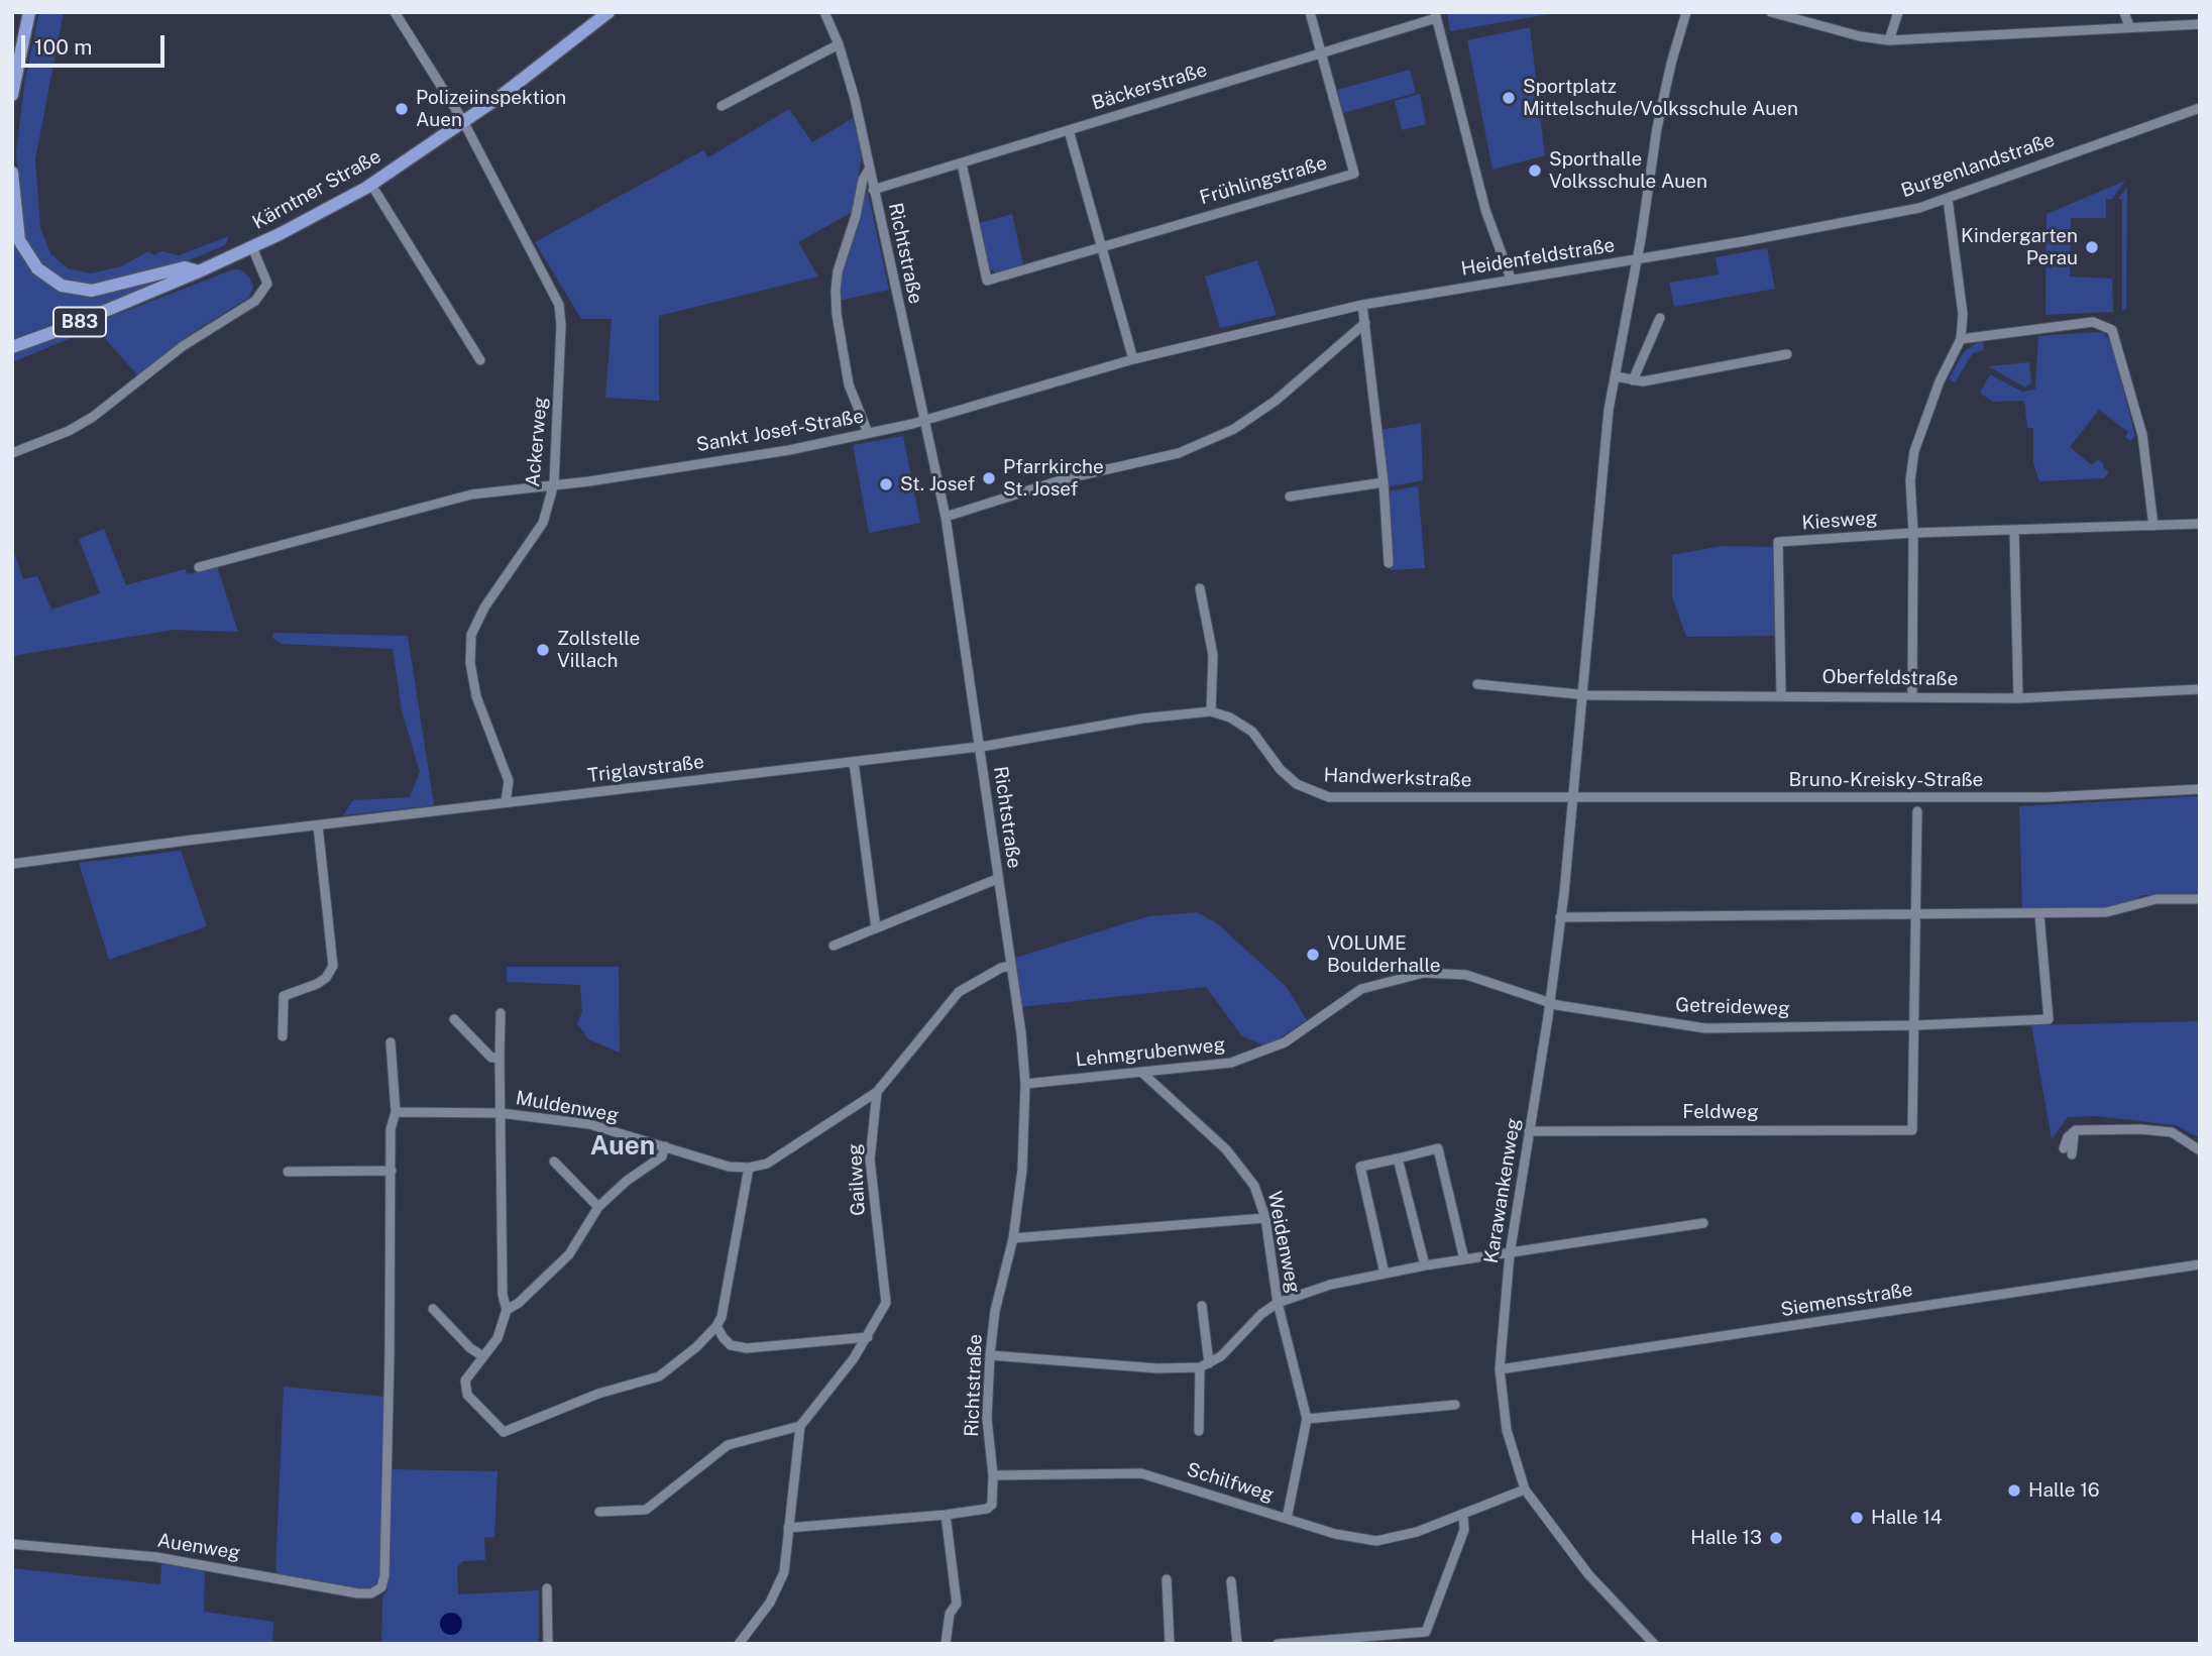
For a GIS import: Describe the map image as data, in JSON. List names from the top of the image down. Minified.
{"streets":{"main road":["Kärntner Straße","B83"],"street":["Bäckerstraße","Burgenlandstraße","Frühlingstraße","Richtstraße","Heidenfeldstraße","Sankt Josef-Straße","Ackerweg","Kiesweg","Oberfeldstraße","Triglavstraße","Handwerkstraße","Bruno-Kreisky-Straße","Getreideweg","Lehmgrubenweg","Muldenweg","Feldweg","Gailweg","Karawankenweg","Weidenweg","Siemensstraße","Schilfweg","Auenweg"]},"crossings":[["Bäckerstraße","Frühlingstraße"],["Bäckerstraße","Richtstraße"],["Burgenlandstraße","Heidenfeldstraße"],["Burgenlandstraße","Karawankenweg"],["Kärntner Straße","Ackerweg"],["Richtstraße","Sankt Josef-Straße"],["Richtstraße","Triglavstraße"],["Richtstraße","Handwerkstraße"],["Richtstraße","Lehmgrubenweg"],["Richtstraße","Schilfweg"],["Heidenfeldstraße","Sankt Josef-Straße"],["Heidenfeldstraße","Karawankenweg"],["Sankt Josef-Straße","Ackerweg"],["Ackerweg","Triglavstraße"],["Kiesweg","Oberfeldstraße"],["Oberfeldstraße","Karawankenweg"],["Triglavstraße","Handwerkstraße"],["Handwerkstraße","Bruno-Kreisky-Straße"],["Handwerkstraße","Karawankenweg"],["Bruno-Kreisky-Straße","Karawankenweg"],["Getreideweg","Lehmgrubenweg"],["Getreideweg","Feldweg"],["Getreideweg","Karawankenweg"],["Lehmgrubenweg","Karawankenweg"],["Lehmgrubenweg","Weidenweg"],["Feldweg","Karawankenweg"],["Karawankenweg","Siemensstraße"],["Karawankenweg","Schilfweg"],["Weidenweg","Schilfweg"]],"districts":["Auen"],"places":["Sportplatz Mittelschule/Volksschule Auen","Polizeiinspektion Auen","Sporthalle Volksschule Auen","Kindergarten Perau","Pfarrkirche St. Josef","St. Josef","Zollstelle Villach","VOLUME Boulderhalle","Halle 16","Halle 14","Halle 13"],"scale_bar":"100 m"}
